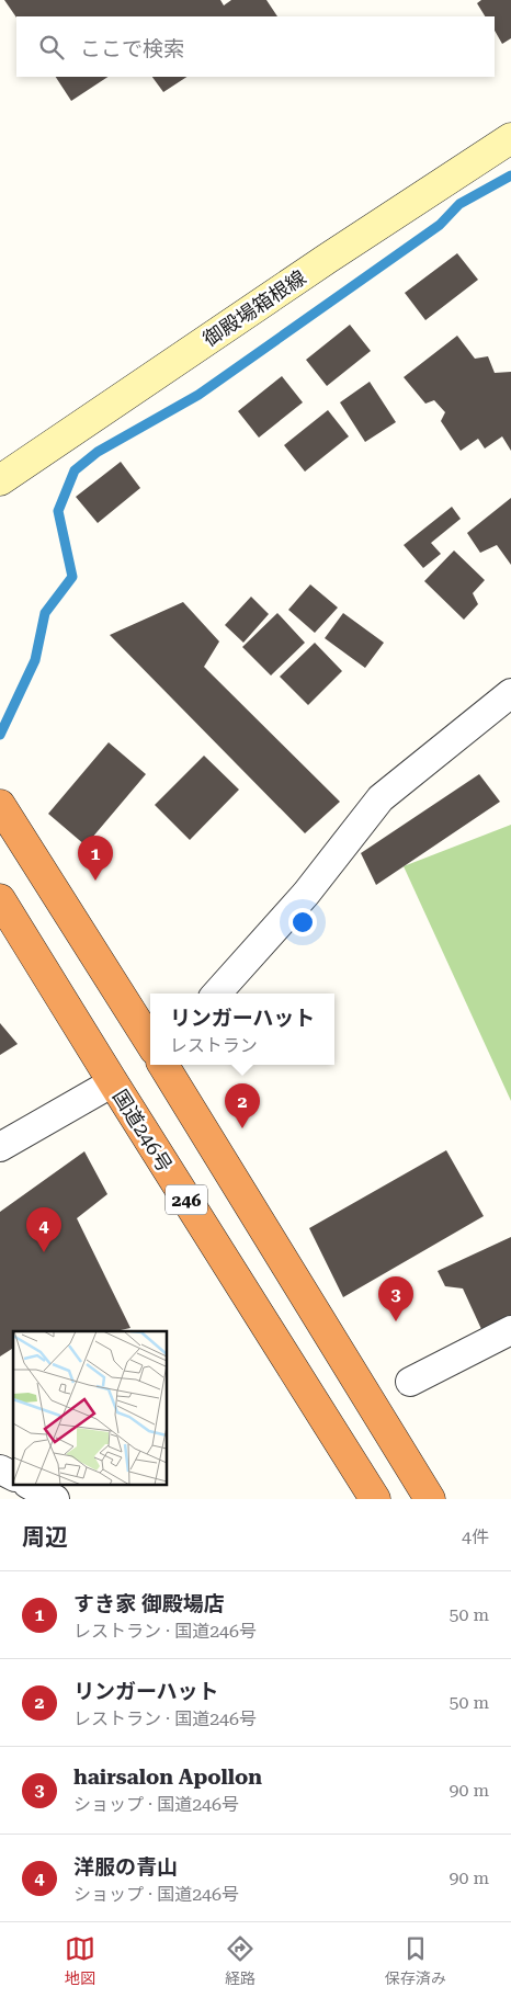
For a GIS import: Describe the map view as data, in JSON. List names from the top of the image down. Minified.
{"streets":{"highway":["国道246号","246"],"main road":["御殿場箱根線"]},"page":{"search":"ここで検索","pins":["1","2","4","3"],"popup":["リンガーハット","レストラン"],"heading":["周辺","4件"],"list":[{"mark":"1","name":"すき家 御殿場店","note":"レストラン · 国道246号","value":"50 m"},{"mark":"2","name":"リンガーハット","note":"レストラン · 国道246号","value":"50 m"},{"mark":"3","name":"hairsalon Apollon","note":"ショップ · 国道246号","value":"90 m"},{"mark":"4","name":"洋服の青山","note":"ショップ · 国道246号","value":"90 m"}],"nav":["地図","経路","保存済み"]}}
